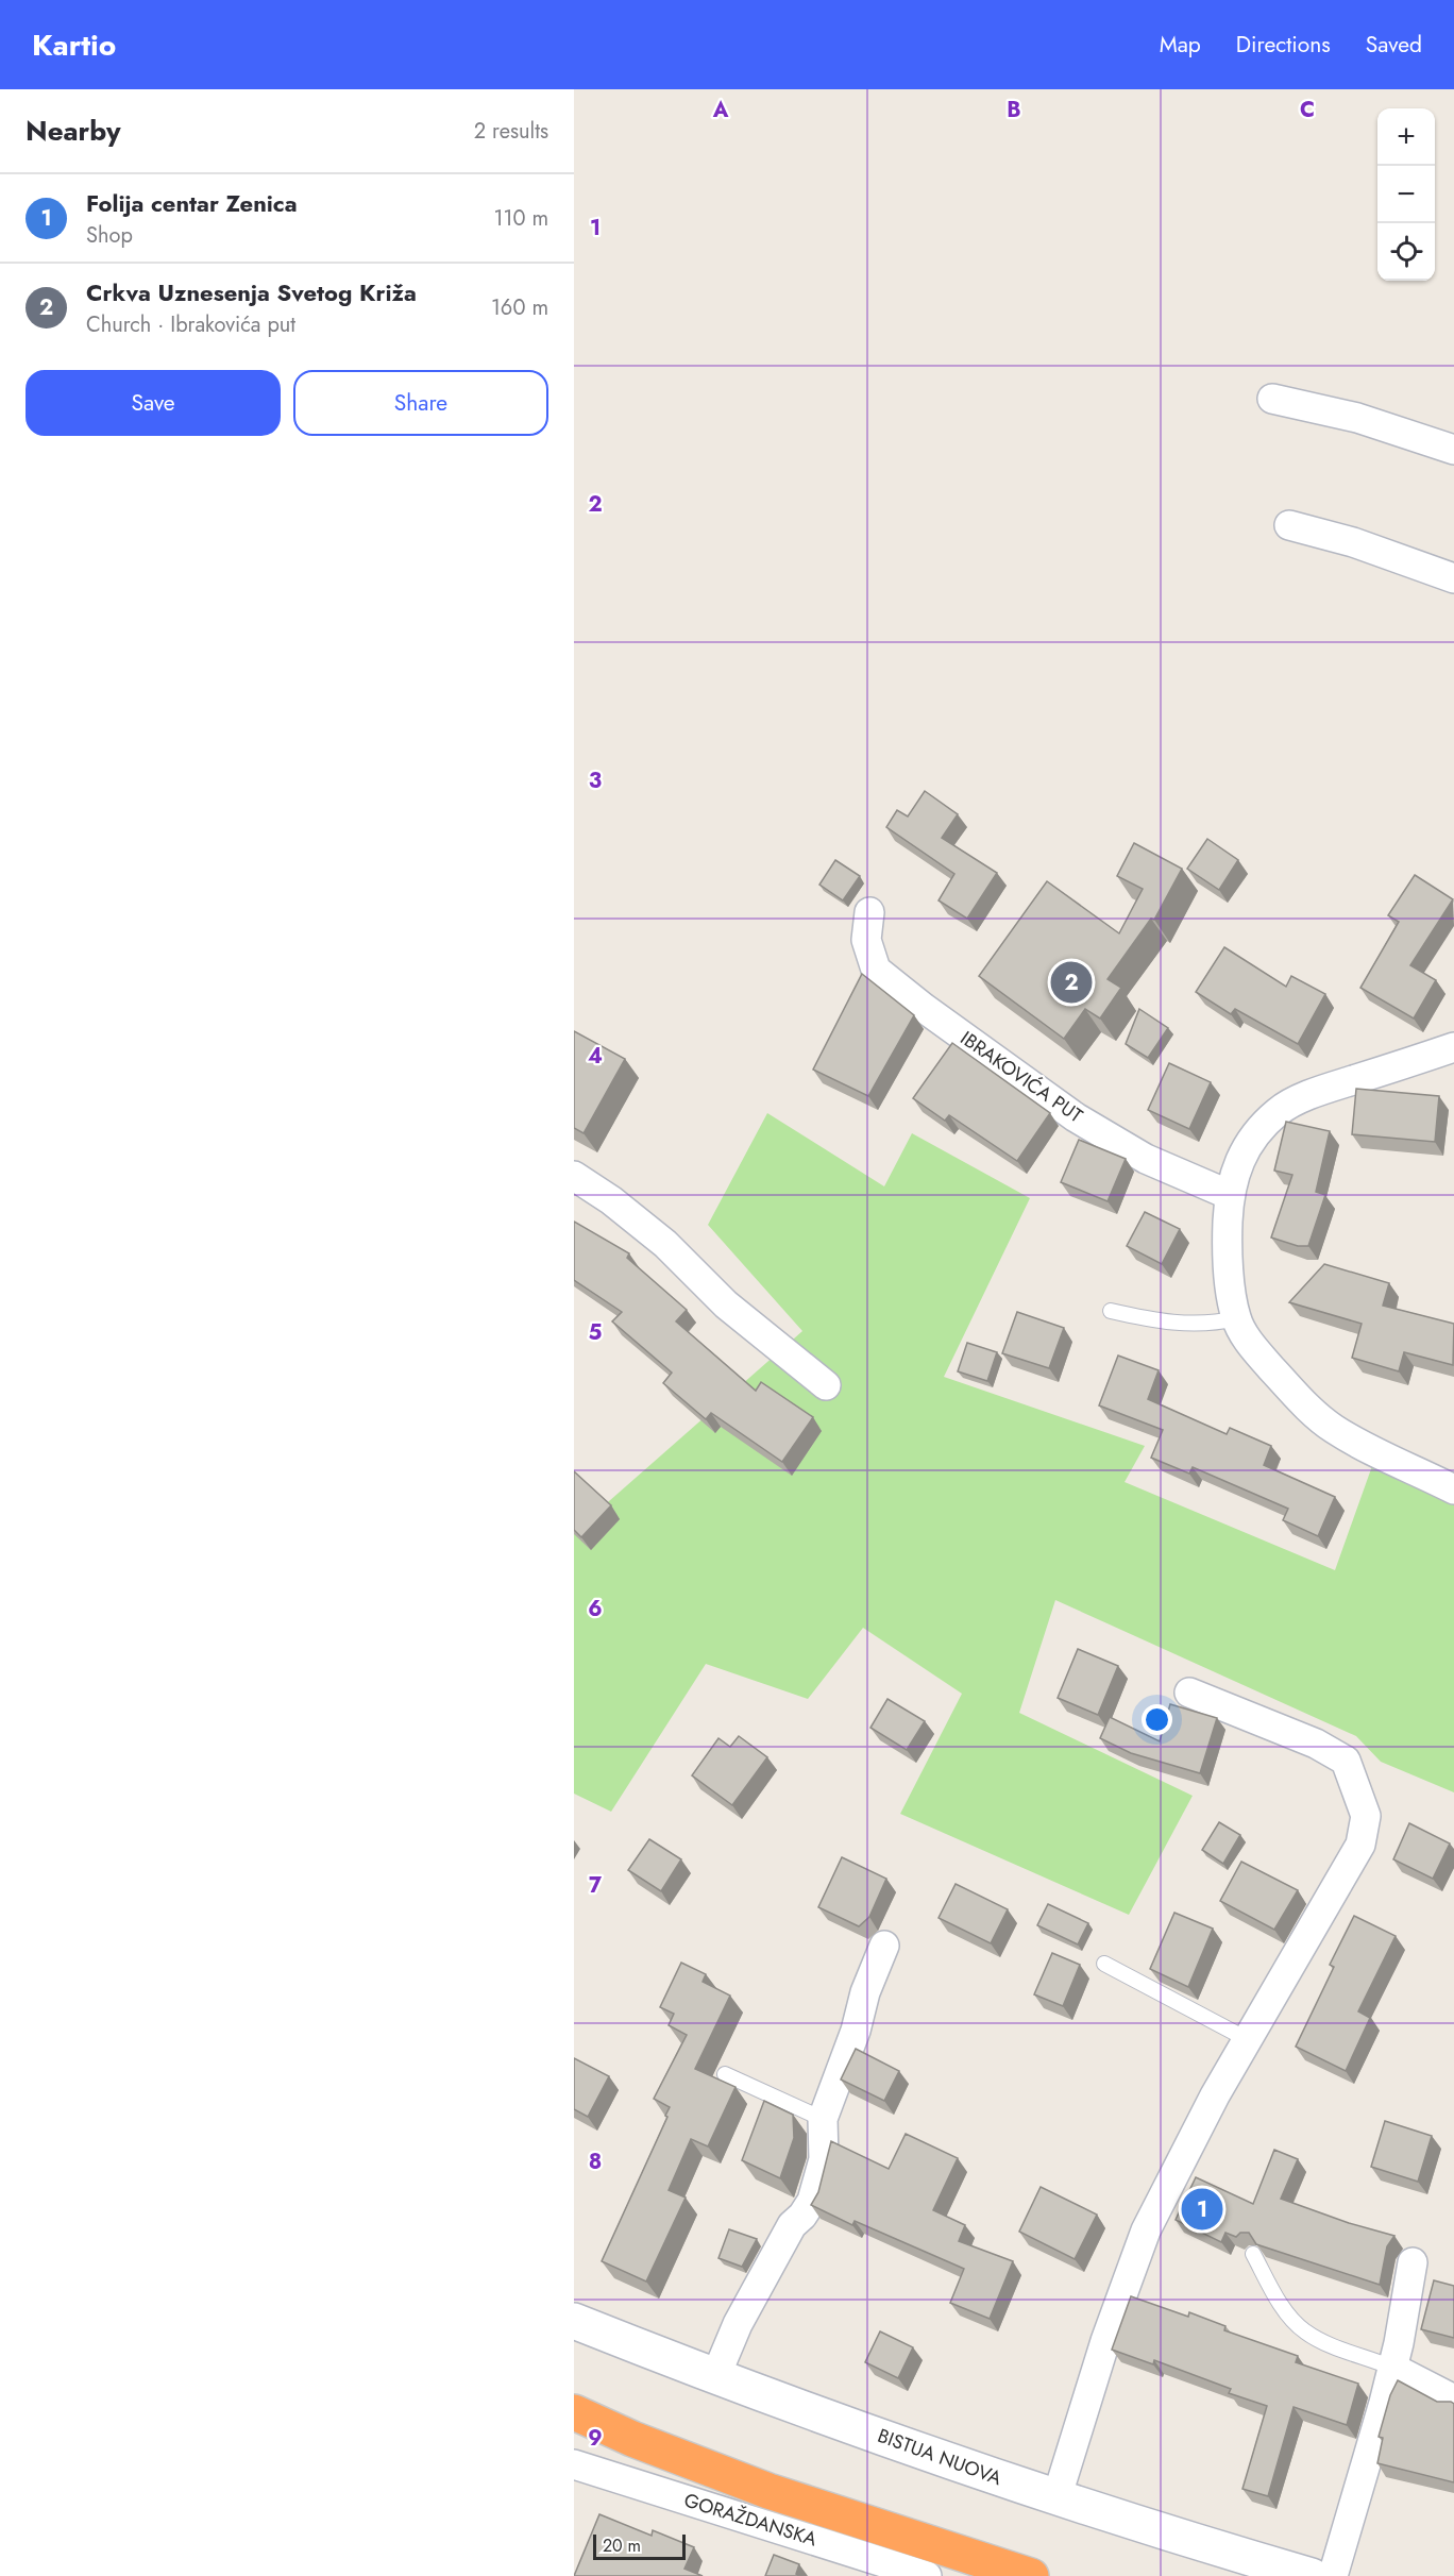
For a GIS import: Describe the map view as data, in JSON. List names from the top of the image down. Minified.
{"streets":{"street":["IBRAKOVIĆA PUT","BISTUA NUOVA","GORAŽDANSKA"]},"scale_bar":"20 m","page":{"header":"Kartio","nav":["Map","Directions","Saved"],"heading":["Nearby","2 results"],"map_buttons":["+","−"],"list":[{"mark":"1","name":"Folija centar Zenica","note":"Shop","value":"110 m"},{"mark":"2","name":"Crkva Uznesenja Svetog Križa","note":"Church · Ibrakovića put","value":"160 m"}],"buttons":["Save","Share"],"pins":["2","1"],"scale":"20 m"},"grid":{"columns":["A","B","C"],"rows":["1","2","3","4","5","6","7","8","9"]}}
